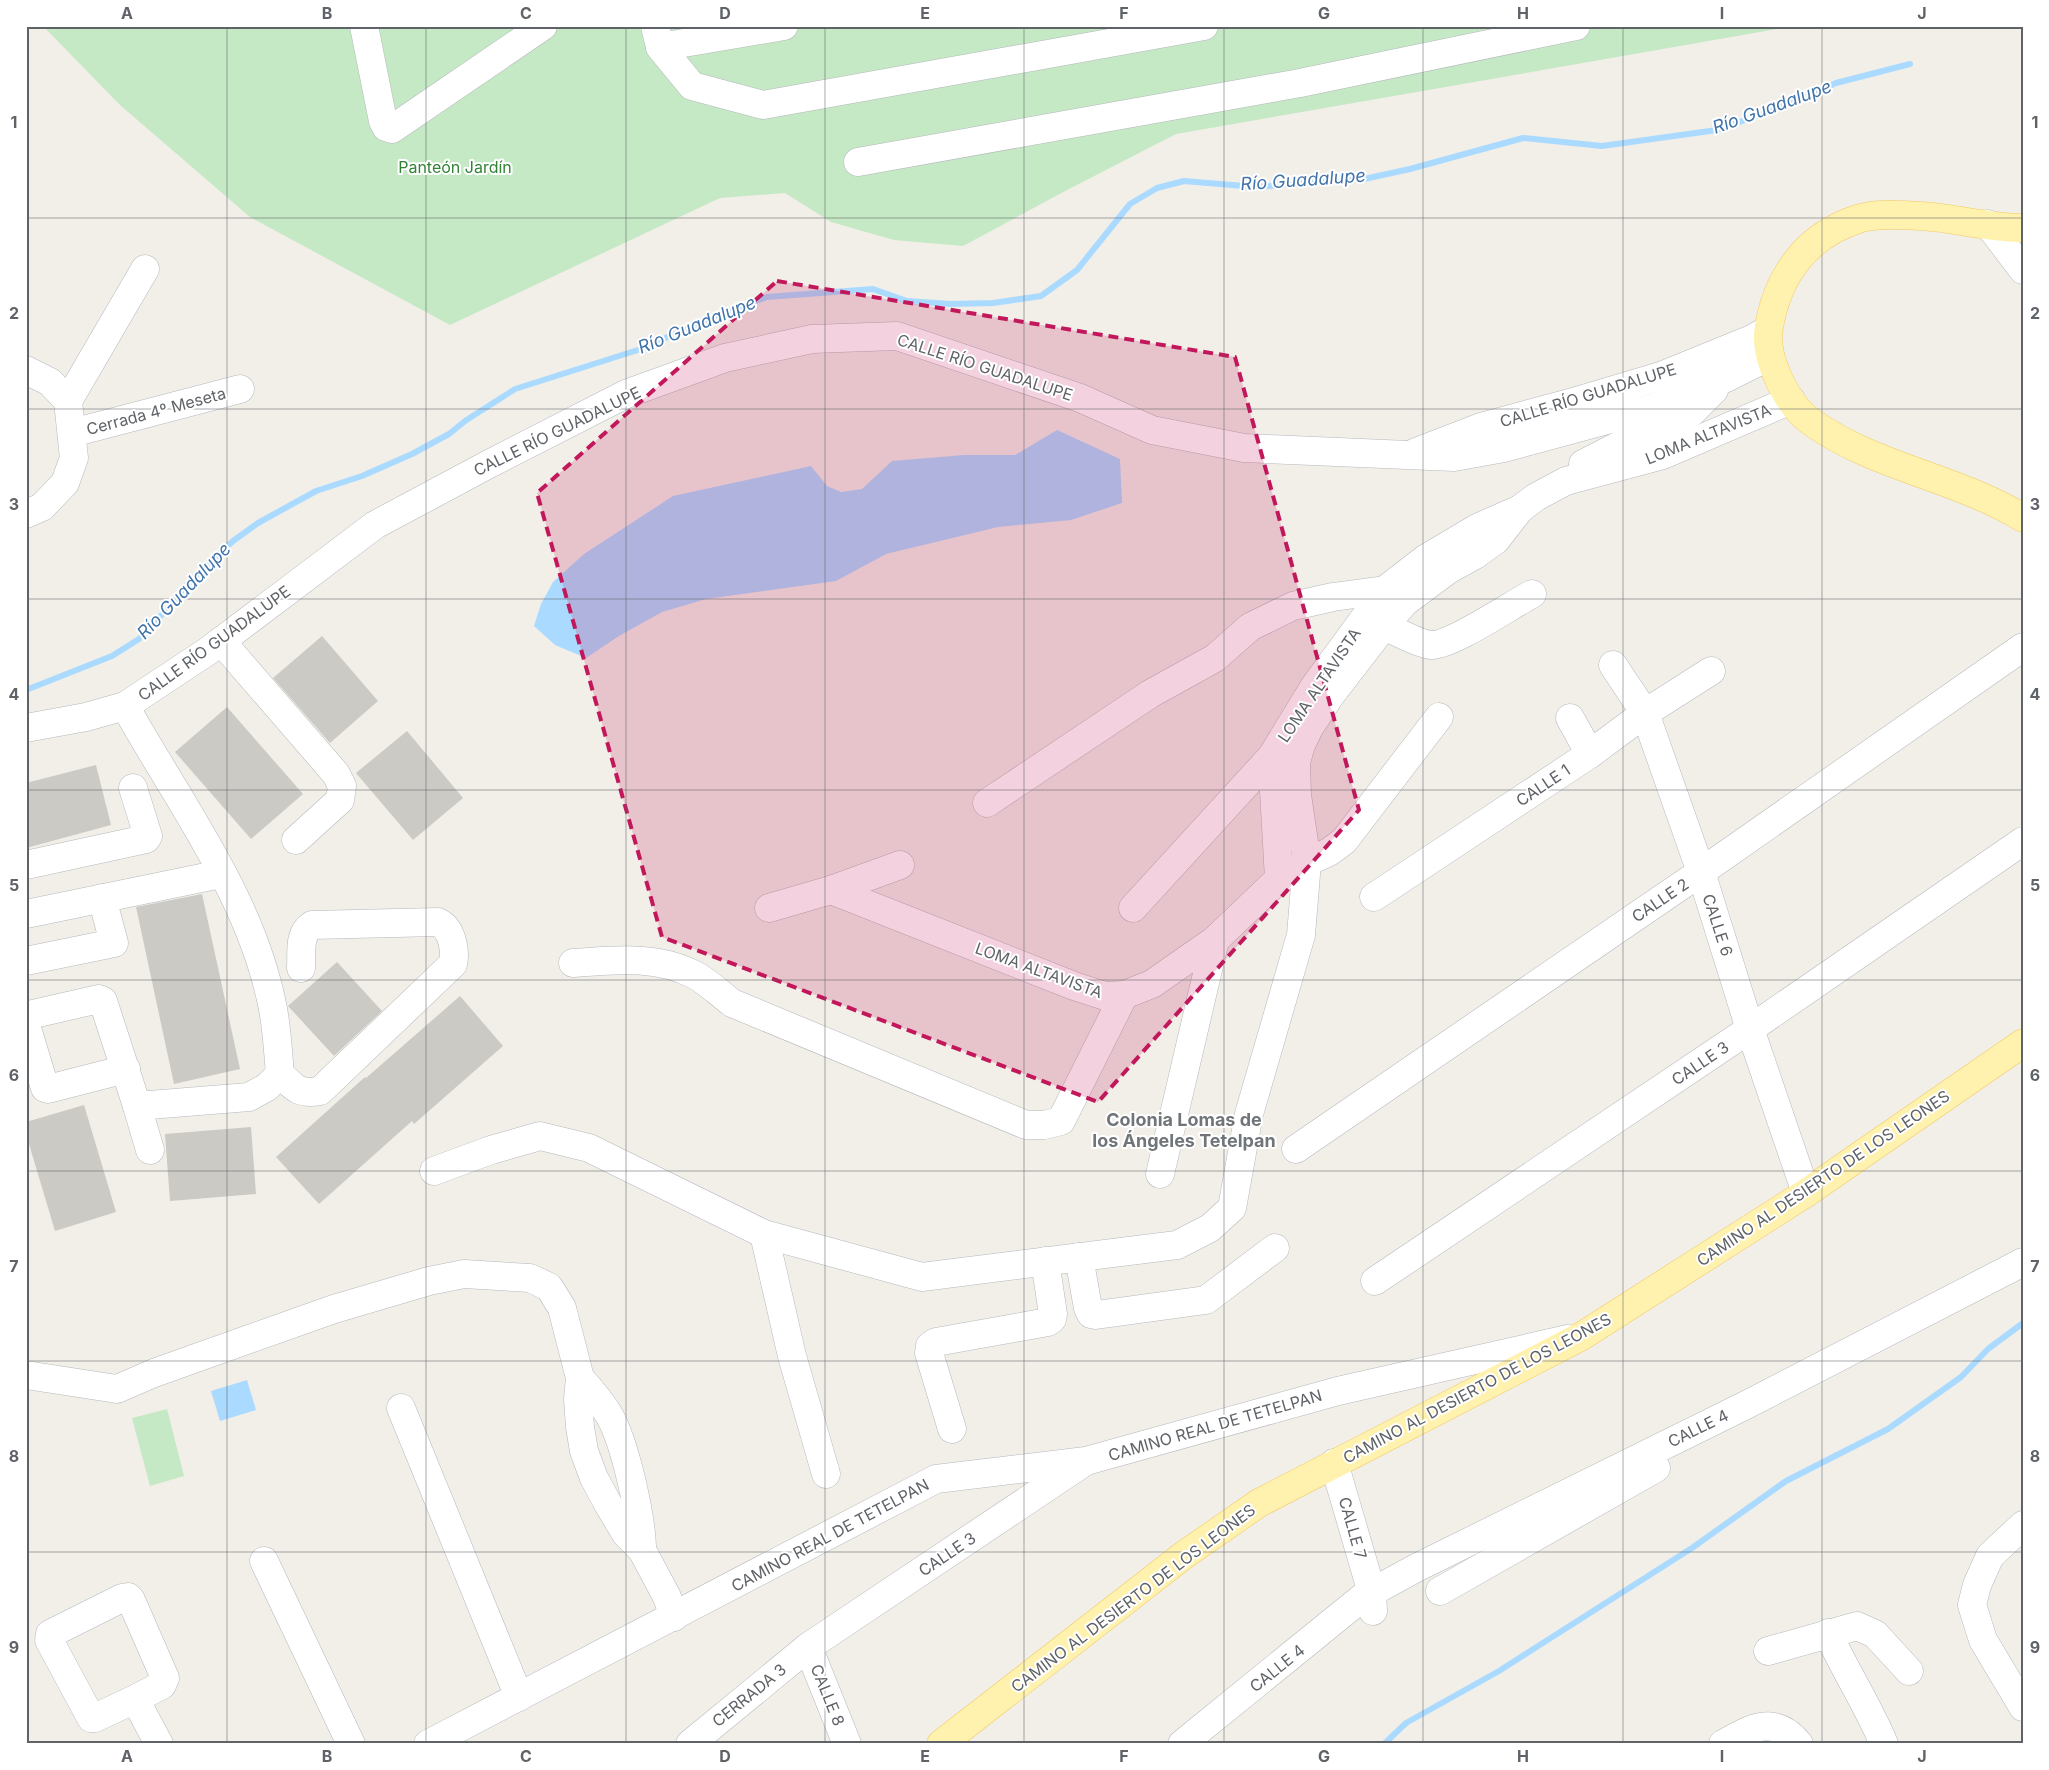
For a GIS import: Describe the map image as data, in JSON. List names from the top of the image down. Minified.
{"streets":{"main road":["CAMINO AL DESIERTO DE LOS LEONES"],"street":["CALLE RÍO GUADALUPE","Cerrada 4º Meseta","LOMA ALTAVISTA","CALLE 1","CALLE 2","CALLE 6","CALLE 3","CAMINO REAL DE TETELPAN","CALLE 4","CALLE 7","CERRADA 3","CALLE 8"]},"crossings":[["CALLE RÍO GUADALUPE","LOMA ALTAVISTA"],["CALLE 1","CALLE 6"],["CALLE 2","CALLE 6"],["CALLE 6","CALLE 3"],["CALLE 6","CAMINO AL DESIERTO DE LOS LEONES"],["CALLE 3","CAMINO REAL DE TETELPAN"],["CALLE 3","CERRADA 3"],["CALLE 3","CALLE 8"],["CAMINO AL DESIERTO DE LOS LEONES","CAMINO REAL DE TETELPAN"],["CAMINO AL DESIERTO DE LOS LEONES","CALLE 7"],["CALLE 4","CALLE 7"],["CERRADA 3","CALLE 8"]],"districts":["Colonia Lomas de los Ángeles Tetelpan"],"water":["Río Guadalupe"],"parks":["Panteón Jardín"],"grid":{"columns":["A","B","C","D","E","F","G","H","I","J"],"rows":["1","2","3","4","5","6","7","8","9"]}}
